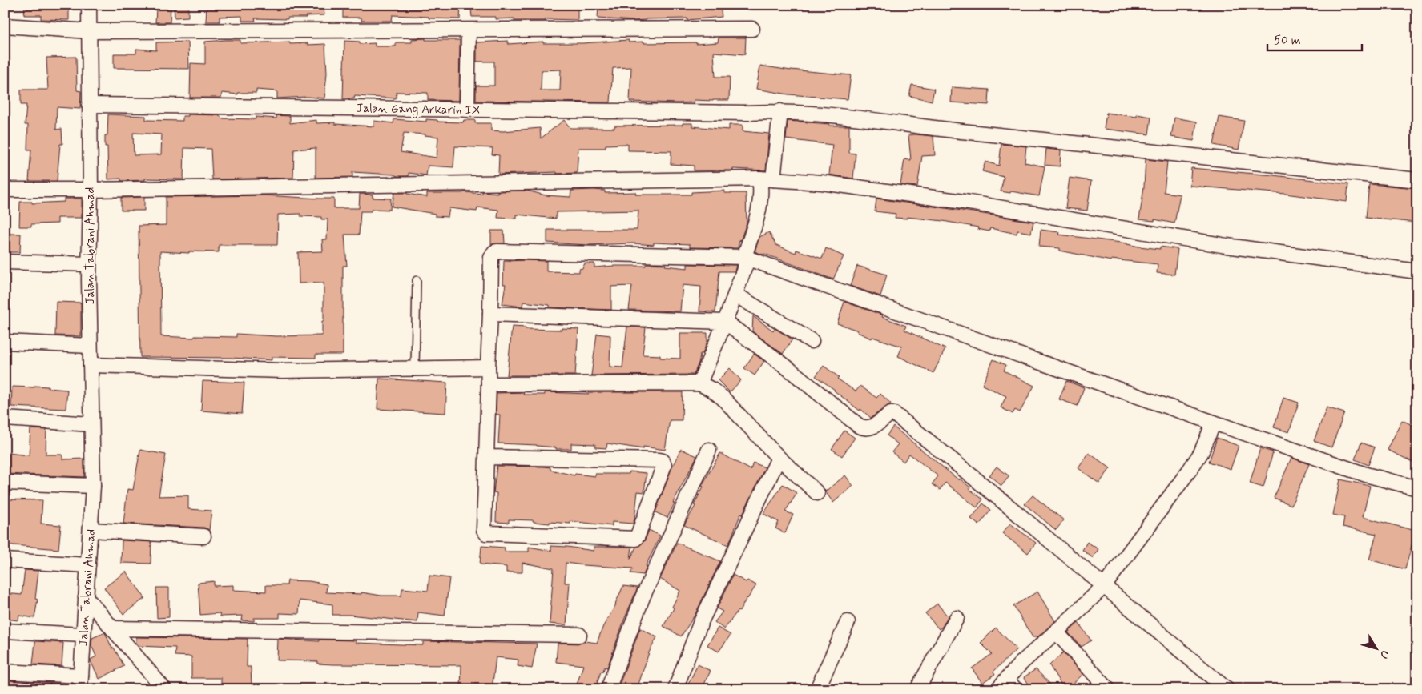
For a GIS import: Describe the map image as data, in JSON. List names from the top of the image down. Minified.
{"streets":{"street":["Jalan Gang Arkarin IX","Jalan Tabrani Ahmad"]},"crossings":[["Jalan Gang Arkarin IX","Jalan Tabrani Ahmad"]],"scale_bar":"50 m","north":"bottom right"}
